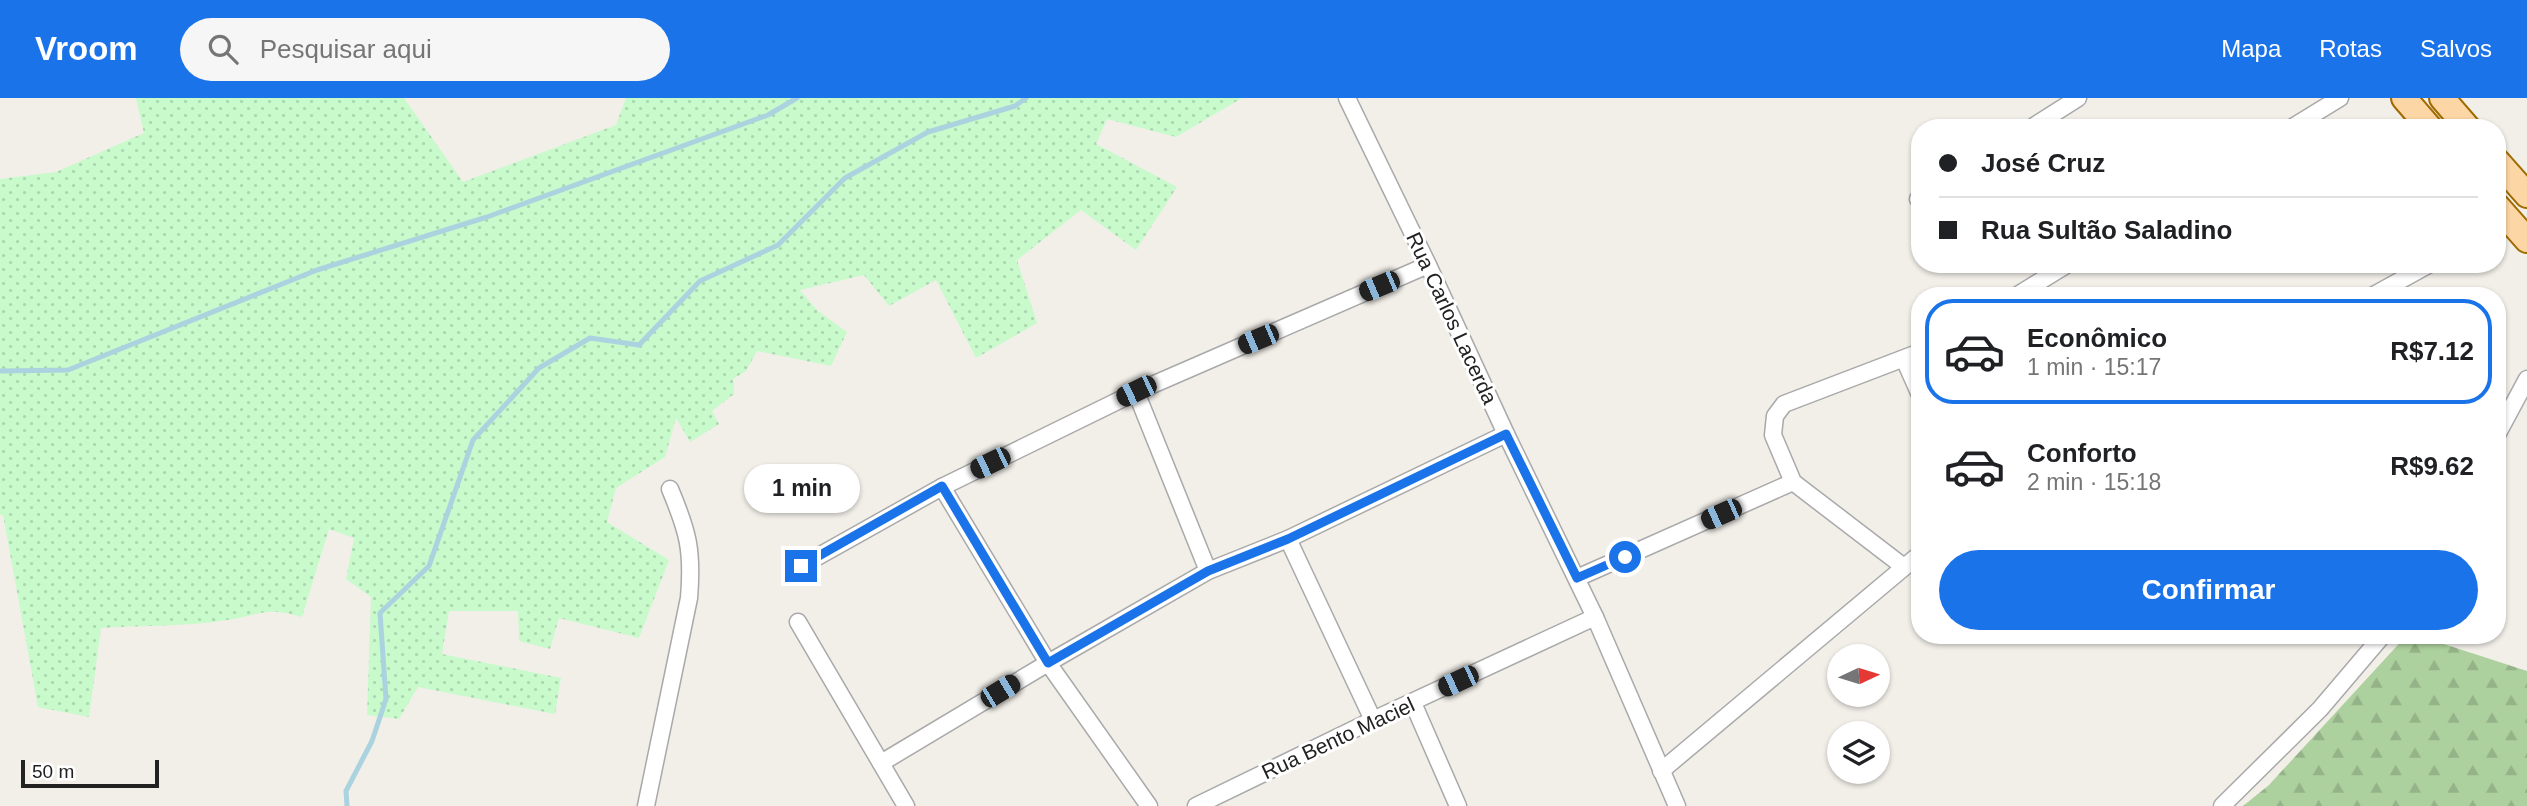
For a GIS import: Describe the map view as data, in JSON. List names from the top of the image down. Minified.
{"streets":{"street":["Rua Carlos Lacerda","Rua Bento Maciel"]},"crossings":[["Rua Carlos Lacerda","Rua Bento Maciel"]],"scale_bar":"50 m","north":"right","page":{"header":"Vroom","search":"Pesquisar aqui","nav":["Mapa","Rotas","Salvos"],"banner":["José Cruz","Rua Sultão Saladino"],"list":[{"name":"Econômico","note":"1 min · 15:17","value":"R$7.12"},{"name":"Conforto","note":"2 min · 15:18","value":"R$9.62"}],"bubble":"1 min","buttons":"Confirmar","scale":"50 m"}}
